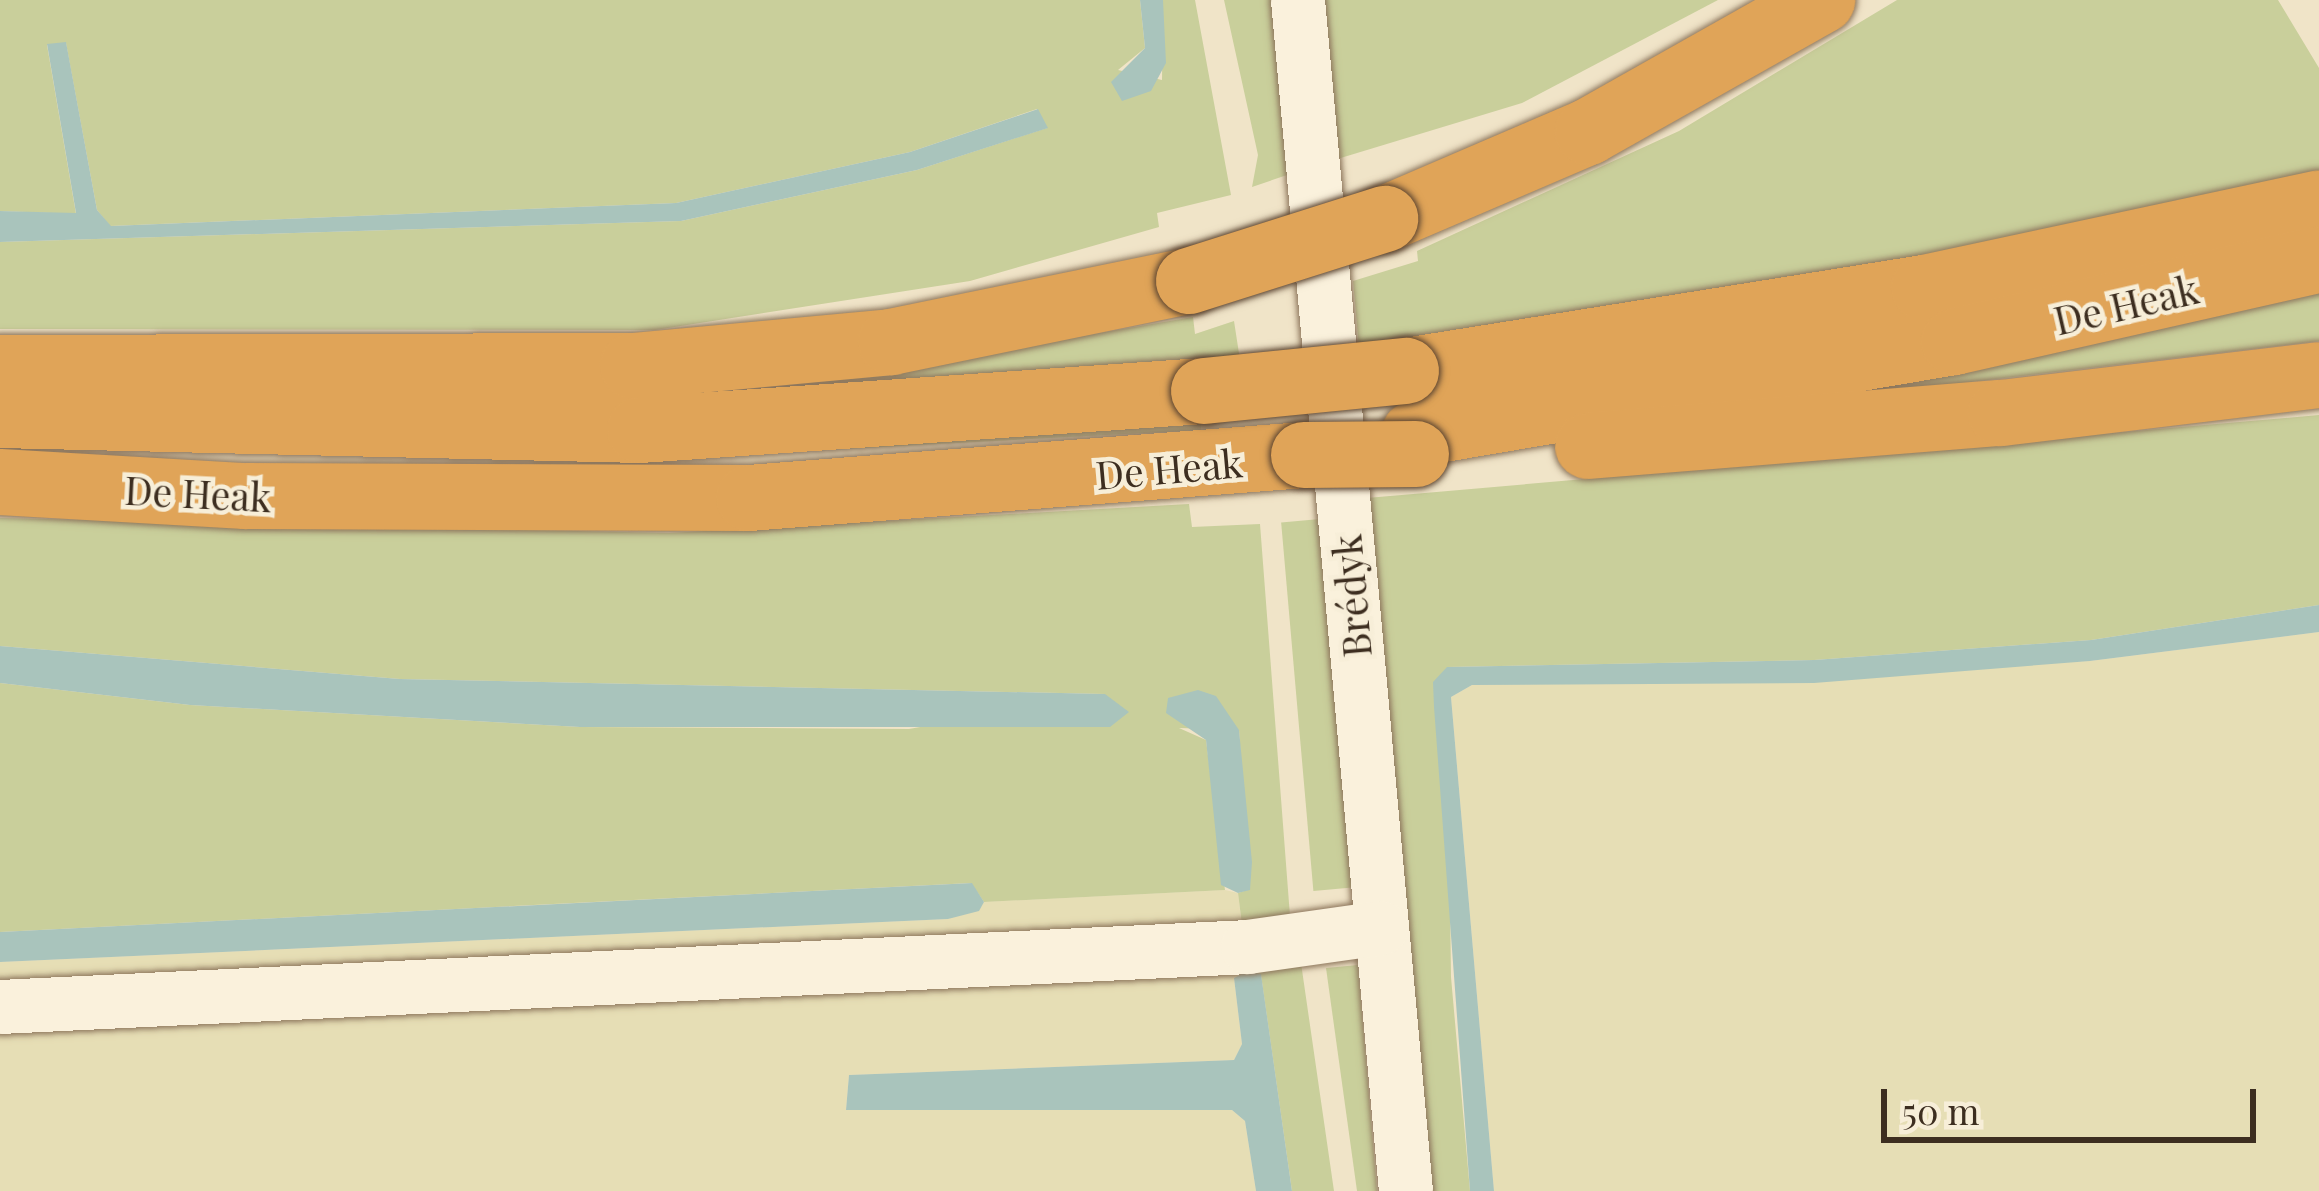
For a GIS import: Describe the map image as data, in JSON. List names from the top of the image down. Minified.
{"streets":{"highway":["De Heak"],"street":["Brédyk"]},"scale_bar":"50 m"}
